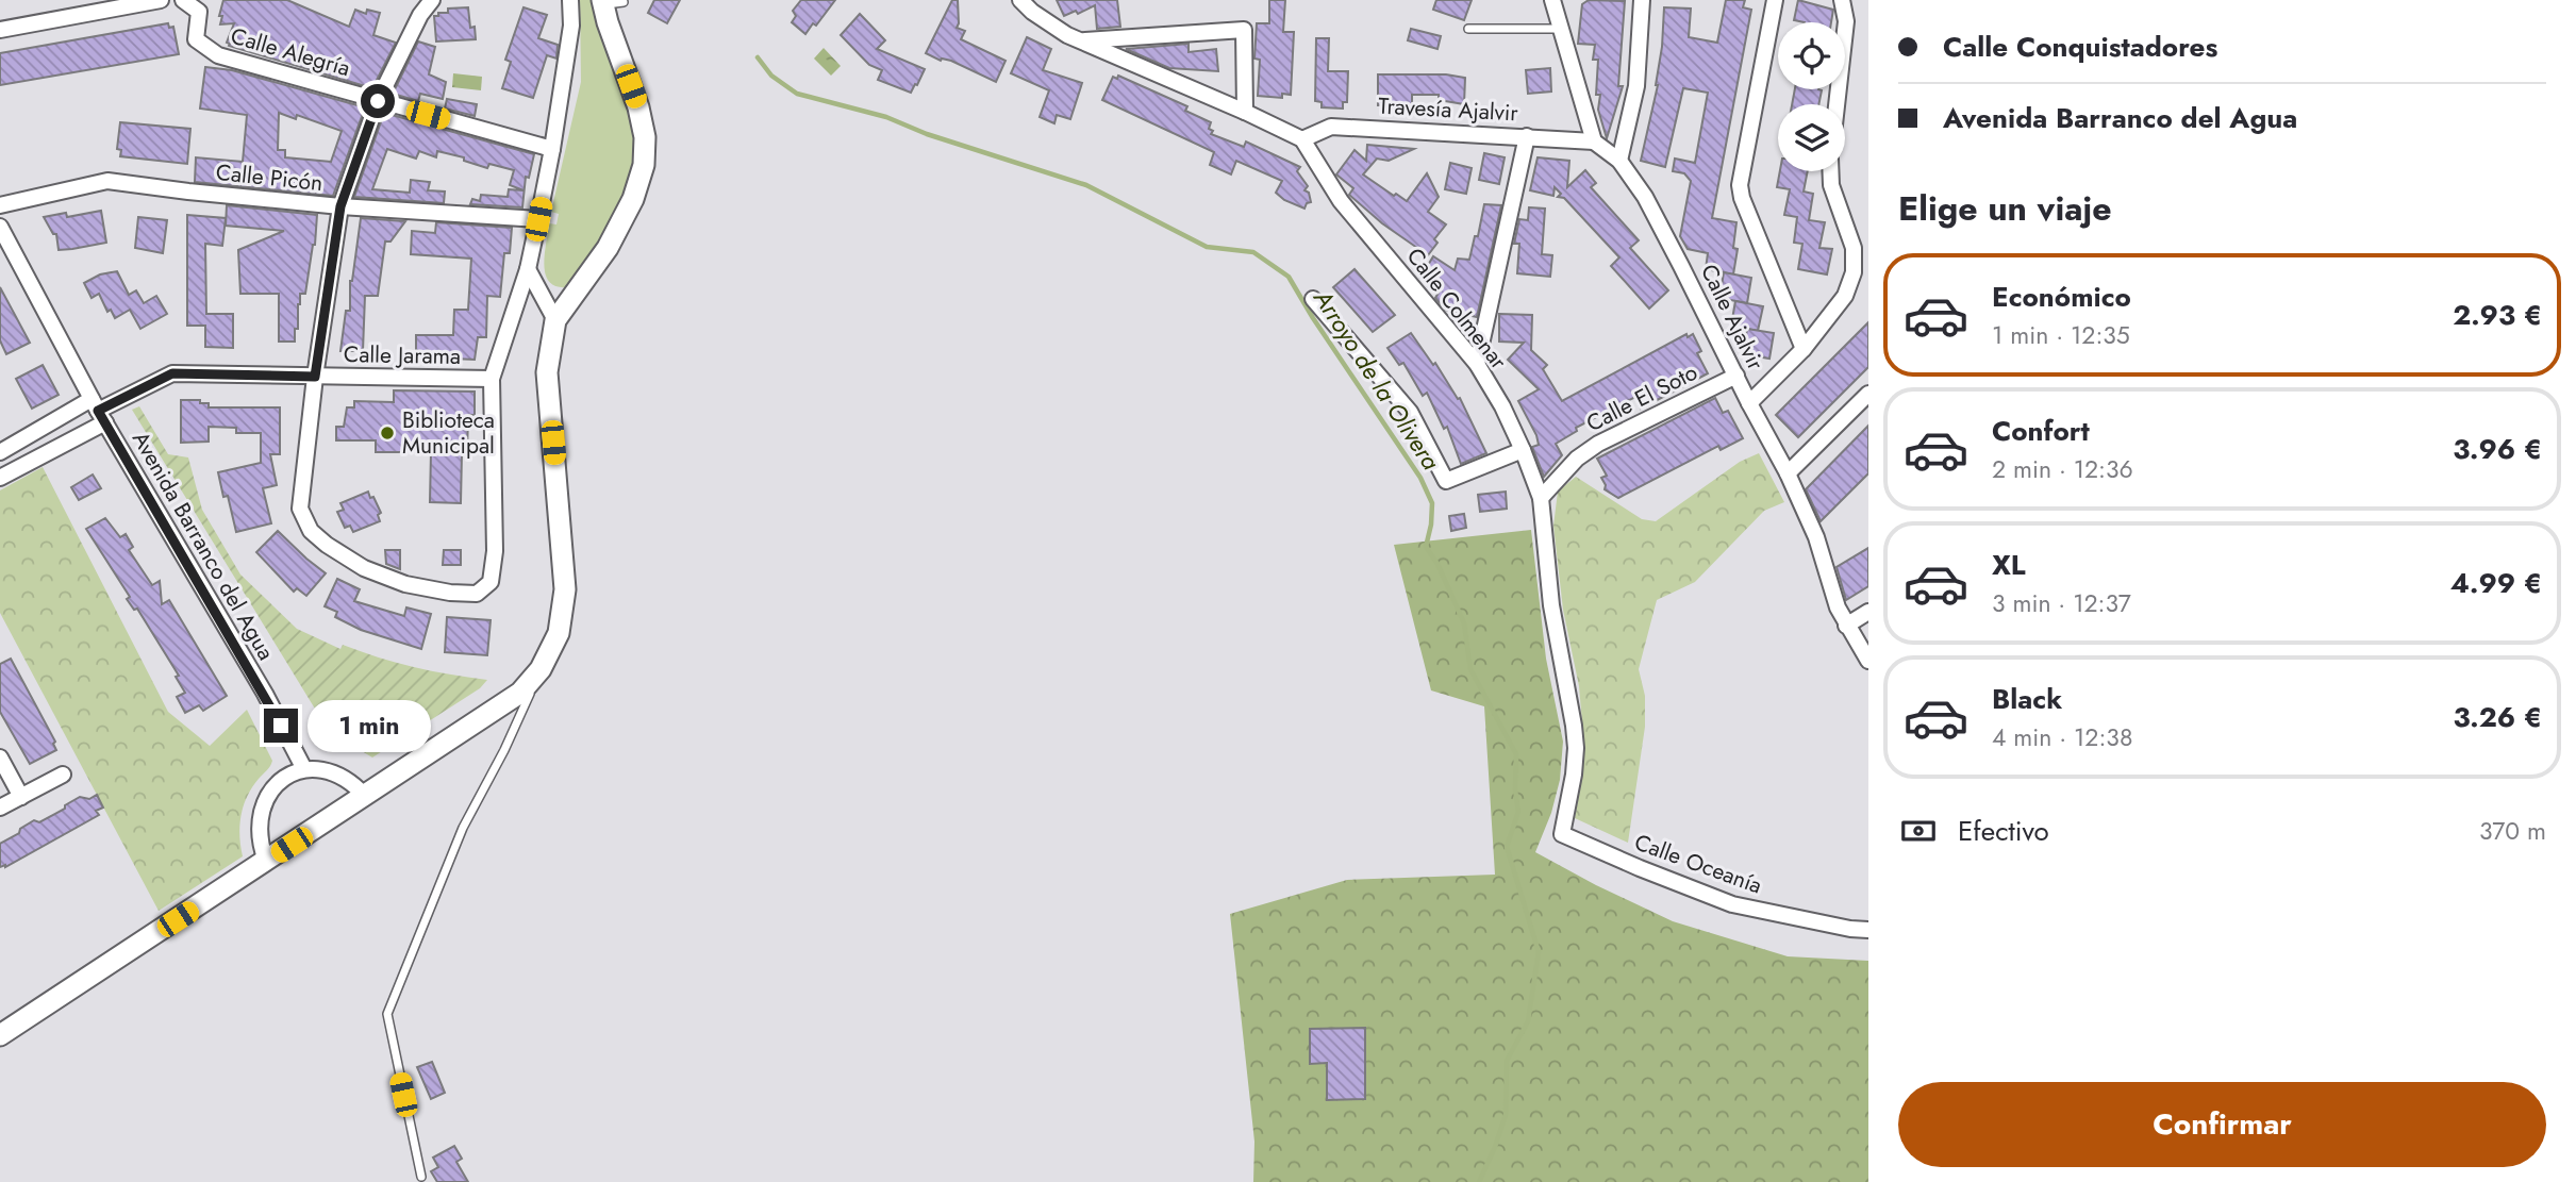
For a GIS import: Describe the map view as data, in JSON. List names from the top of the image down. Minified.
{"streets":{"street":["Calle Alegría","Travesía Ajalvir","Calle Picón","Calle Colmenar","Calle Ajalvir","Calle Jarama","Calle El Soto","Avenida Barranco del Agua","Calle Oceanía"]},"crossings":[["Travesía Ajalvir","Calle Colmenar"],["Travesía Ajalvir","Calle Ajalvir"],["Calle Colmenar","Calle El Soto"],["Calle Colmenar","Calle Oceanía"],["Calle Ajalvir","Calle El Soto"],["Calle Jarama","Avenida Barranco del Agua"]],"water":["Arroyo de la Olivera"],"places":["Biblioteca Municipal"],"page":{"banner":["Calle Conquistadores","Avenida Barranco del Agua"],"heading":"Elige un viaje","list":[{"name":"Económico","note":"1 min · 12:35","value":"2.93 €"},{"name":"Confort","note":"2 min · 12:36","value":"3.96 €"},{"name":"XL","note":"3 min · 12:37","value":"4.99 €"},{"name":"Black","note":"4 min · 12:38","value":"3.26 €"}],"bubble":"1 min","pay":["Efectivo","370 m"],"buttons":"Confirmar"}}
